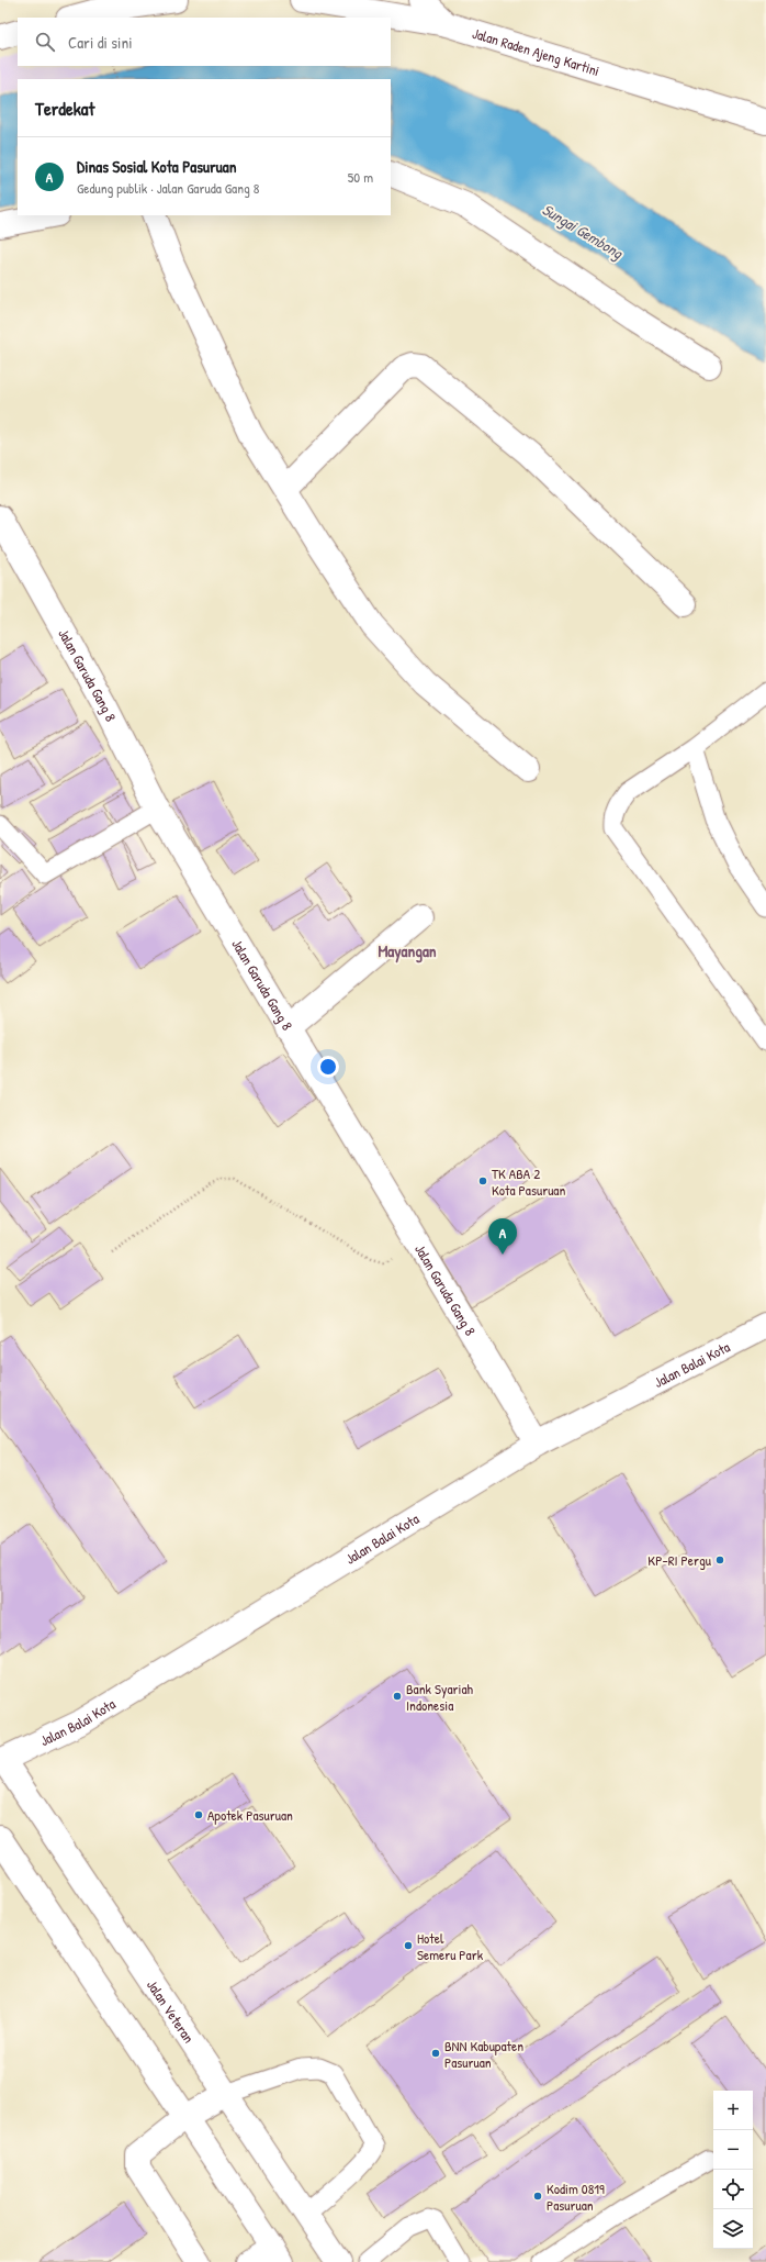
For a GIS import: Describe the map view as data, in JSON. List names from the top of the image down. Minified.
{"streets":{"main road":["Jalan Raden Ajeng Kartini","Jalan Garuda Gang 8","Jalan Balai Kota","Jalan Veteran"]},"crossings":[["Jalan Garuda Gang 8","Jalan Balai Kota"],["Jalan Balai Kota","Jalan Veteran"]],"districts":["Mayangan"],"water":["Sungai Gembong"],"places":["TK ABA 2 Kota Pasuruan","KP-RI Pergu","Bank Syariah Indonesia","Apotek Pasuruan","Hotel Semeru Park","BNN Kabupaten Pasuruan","Kodim 0819 Pasuruan"],"page":{"search":"Cari di sini","heading":"Terdekat","list":[{"mark":"A","name":"Dinas Sosial Kota Pasuruan","note":"Gedung publik · Jalan Garuda Gang 8","value":"50 m"}],"pins":"A","map_buttons":["+","−"]}}
